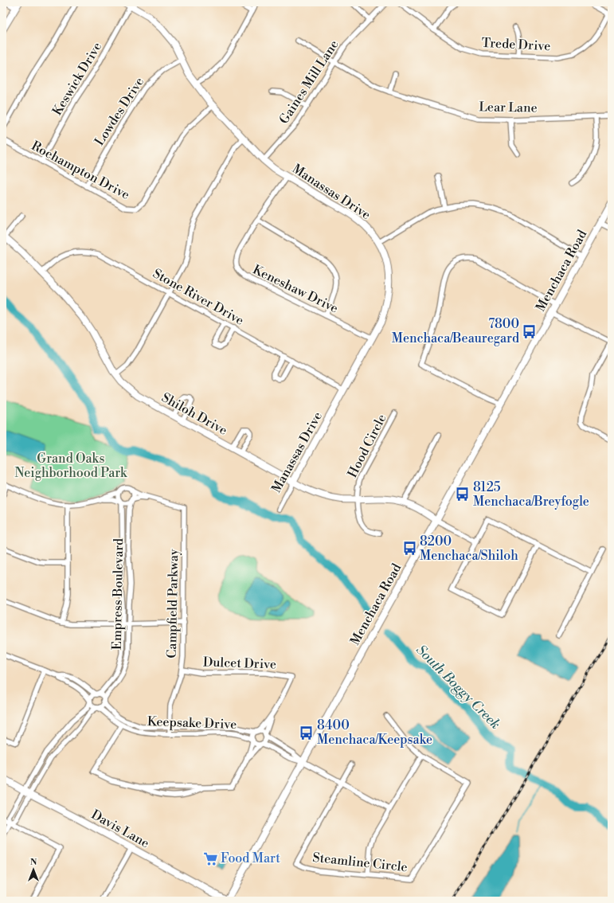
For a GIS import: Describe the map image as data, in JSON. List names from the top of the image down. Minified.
{"streets":{"street":["Trede Drive","Keswick Drive","Gaines Mill Lane","Lear Lane","Lowdes Drive","Roehampton Drive","Manassas Drive","Menchaca Road","Keneshaw Drive","Stone River Drive","Shiloh Drive","Hood Circle","Empress Boulevard","Campfield Parkway","Dulcet Drive","Keepsake Drive","Davis Lane","Steamline Circle"]},"crossings":[["Keswick Drive","Roehampton Drive"],["Keswick Drive","Manassas Drive"],["Gaines Mill Lane","Lear Lane"],["Gaines Mill Lane","Manassas Drive"],["Lowdes Drive","Roehampton Drive"],["Lowdes Drive","Manassas Drive"],["Roehampton Drive","Manassas Drive"],["Manassas Drive","Keneshaw Drive"],["Manassas Drive","Stone River Drive"],["Manassas Drive","Shiloh Drive"],["Menchaca Road","Shiloh Drive"],["Menchaca Road","Davis Lane"],["Stone River Drive","Shiloh Drive"],["Shiloh Drive","Hood Circle"],["Empress Boulevard","Campfield Parkway"],["Empress Boulevard","Keepsake Drive"],["Campfield Parkway","Dulcet Drive"],["Campfield Parkway","Keepsake Drive"],["Dulcet Drive","Keepsake Drive"]],"water":["South Boggy Creek"],"parks":["Grand Oaks Neighborhood Park"],"places":{"bus stop":["7800 Menchaca/Beauregard","8125 Menchaca/Breyfogle","8200 Menchaca/Shiloh","8400 Menchaca/Keepsake"],"supermarket":["Food Mart"]},"north":"top"}
